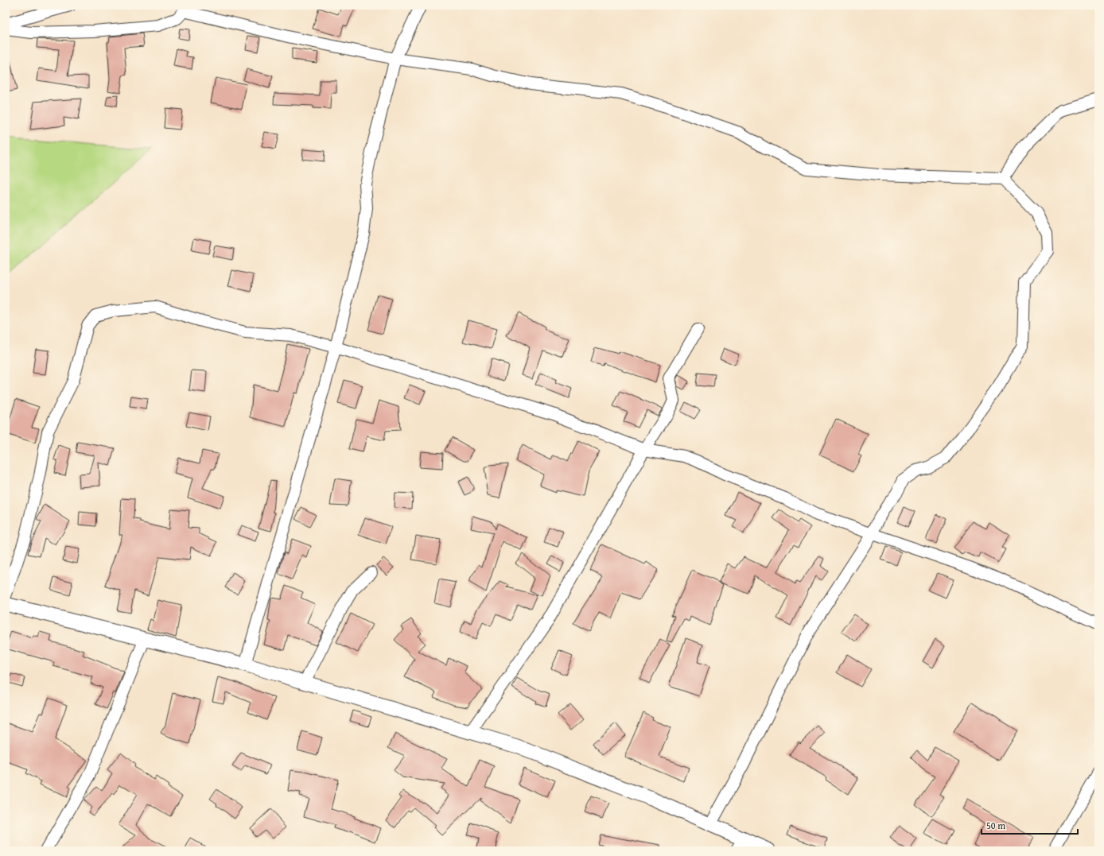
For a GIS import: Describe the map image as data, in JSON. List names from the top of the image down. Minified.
{"scale_bar":"50 m"}
